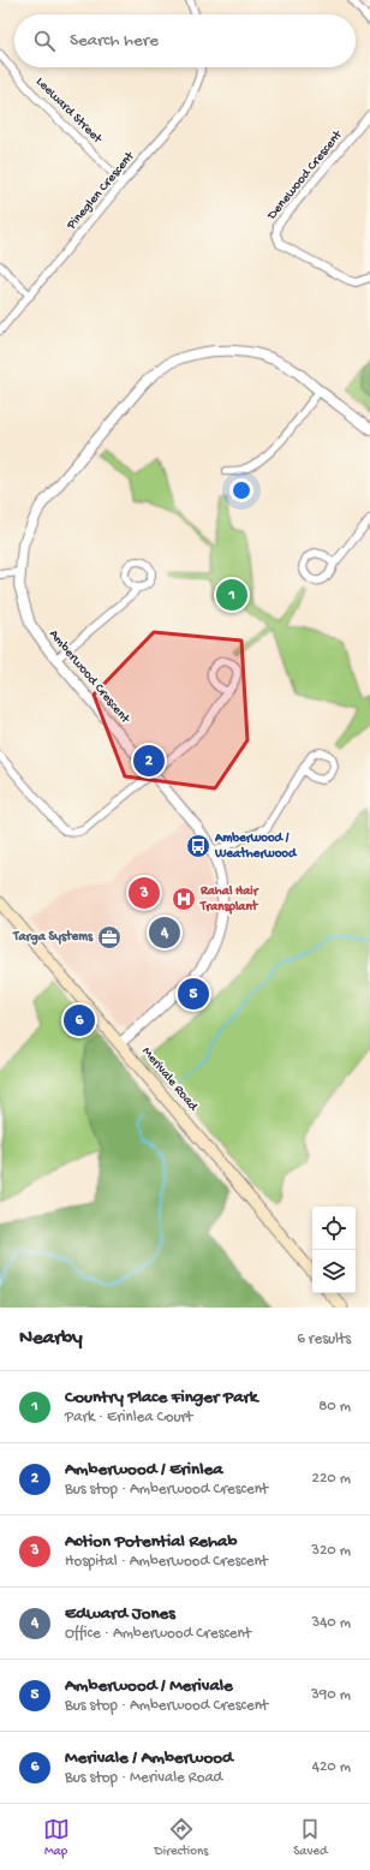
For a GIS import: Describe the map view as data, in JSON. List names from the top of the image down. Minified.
{"streets":{"main road":["Merivale Road"],"street":["Leeward Street","Denewood Crescent","Pineglen Crescent","Amberwood Crescent"]},"crossings":[["Leeward Street","Pineglen Crescent"],["Amberwood Crescent","Merivale Road"]],"places":{"bus stop":["Amberwood / Weatherwood"],"hospital":["Rahal Hair Transplant"],"office":["Targa Systems"]},"page":{"search":"Search here","pins":["1","2","3","4","5","6"],"heading":["Nearby","6 results"],"list":[{"mark":"1","name":"Country Place Finger Park","note":"Park · Erinlea Court","value":"80 m"},{"mark":"2","name":"Amberwood / Erinlea","note":"Bus stop · Amberwood Crescent","value":"220 m"},{"mark":"3","name":"Action Potential Rehab","note":"Hospital · Amberwood Crescent","value":"320 m"},{"mark":"4","name":"Edward Jones","note":"Office · Amberwood Crescent","value":"340 m"},{"mark":"5","name":"Amberwood / Merivale","note":"Bus stop · Amberwood Crescent","value":"390 m"},{"mark":"6","name":"Merivale / Amberwood","note":"Bus stop · Merivale Road","value":"420 m"}],"nav":["Map","Directions","Saved"]}}
